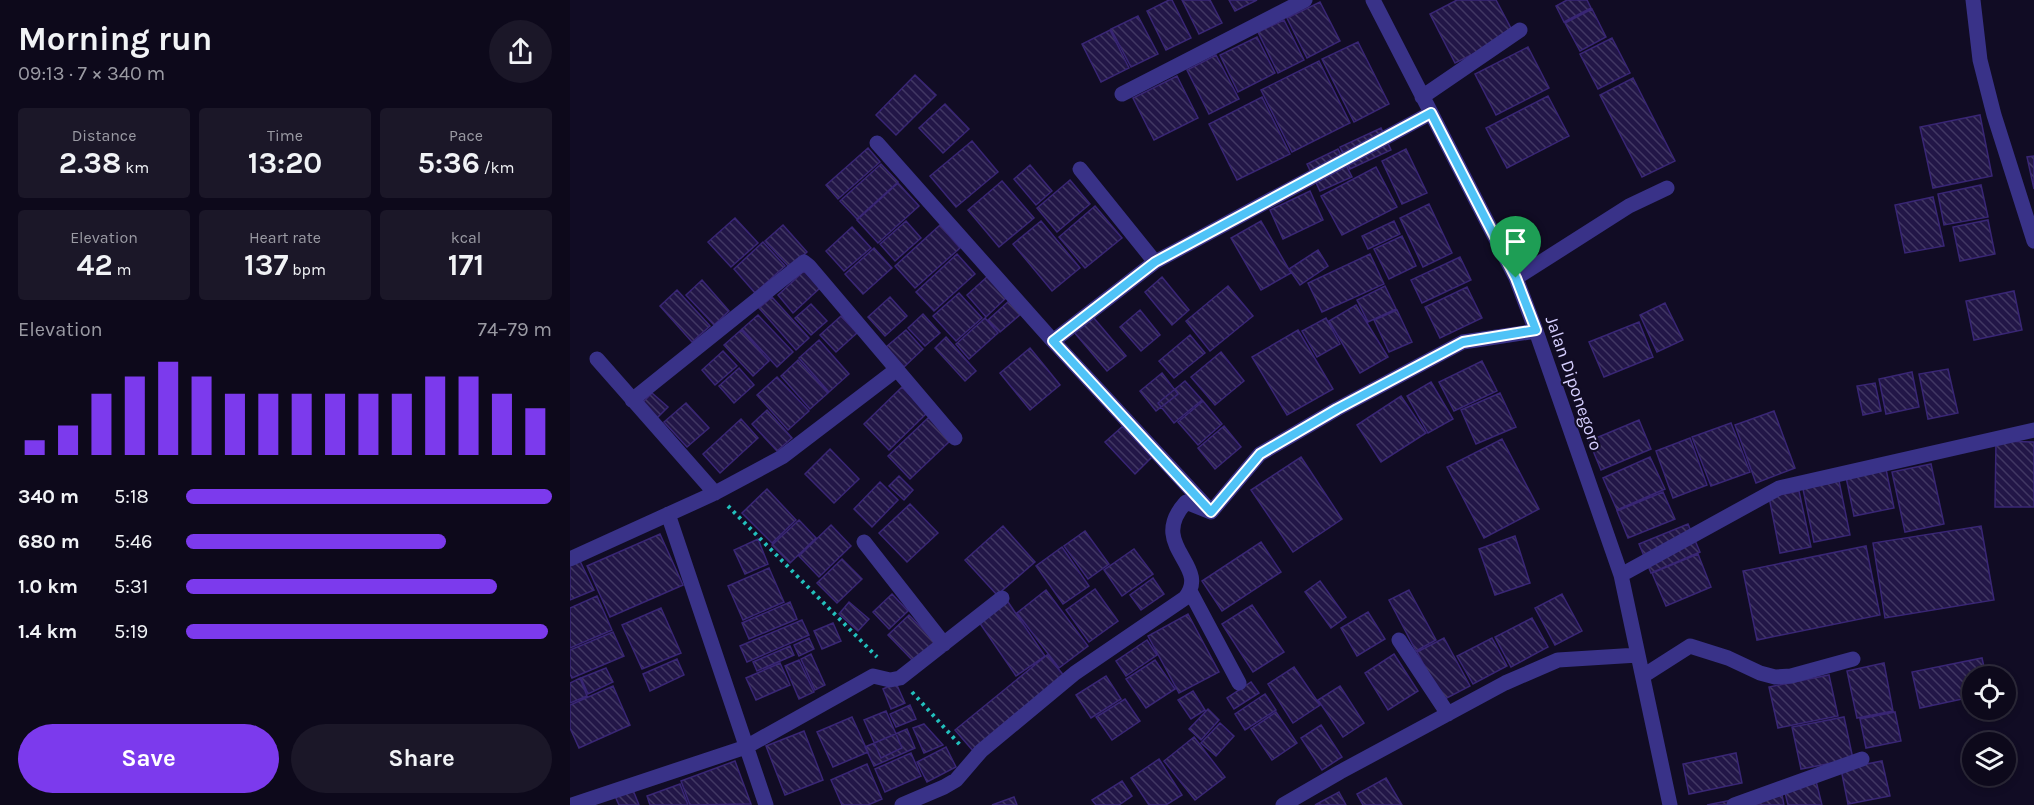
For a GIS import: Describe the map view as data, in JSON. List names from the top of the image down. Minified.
{"streets":{"street":["Jalan Diponegoro"]},"page":{"heading":["Morning run","09:13 · 7 × 340 m"],"stats":[["Distance","2.38 km"],["Time","13:20"],["Pace","5:36 /km"],["Elevation","42 m"],["Heart rate","137 bpm"],["kcal","171"]],"chart":["Elevation","74–79 m"],"list":[{"name":"340 m","note":"5:18"},{"name":"680 m","note":"5:46"},{"name":"1.0 km","note":"5:31"},{"name":"1.4 km","note":"5:19"}],"buttons":["Save","Share"]}}
